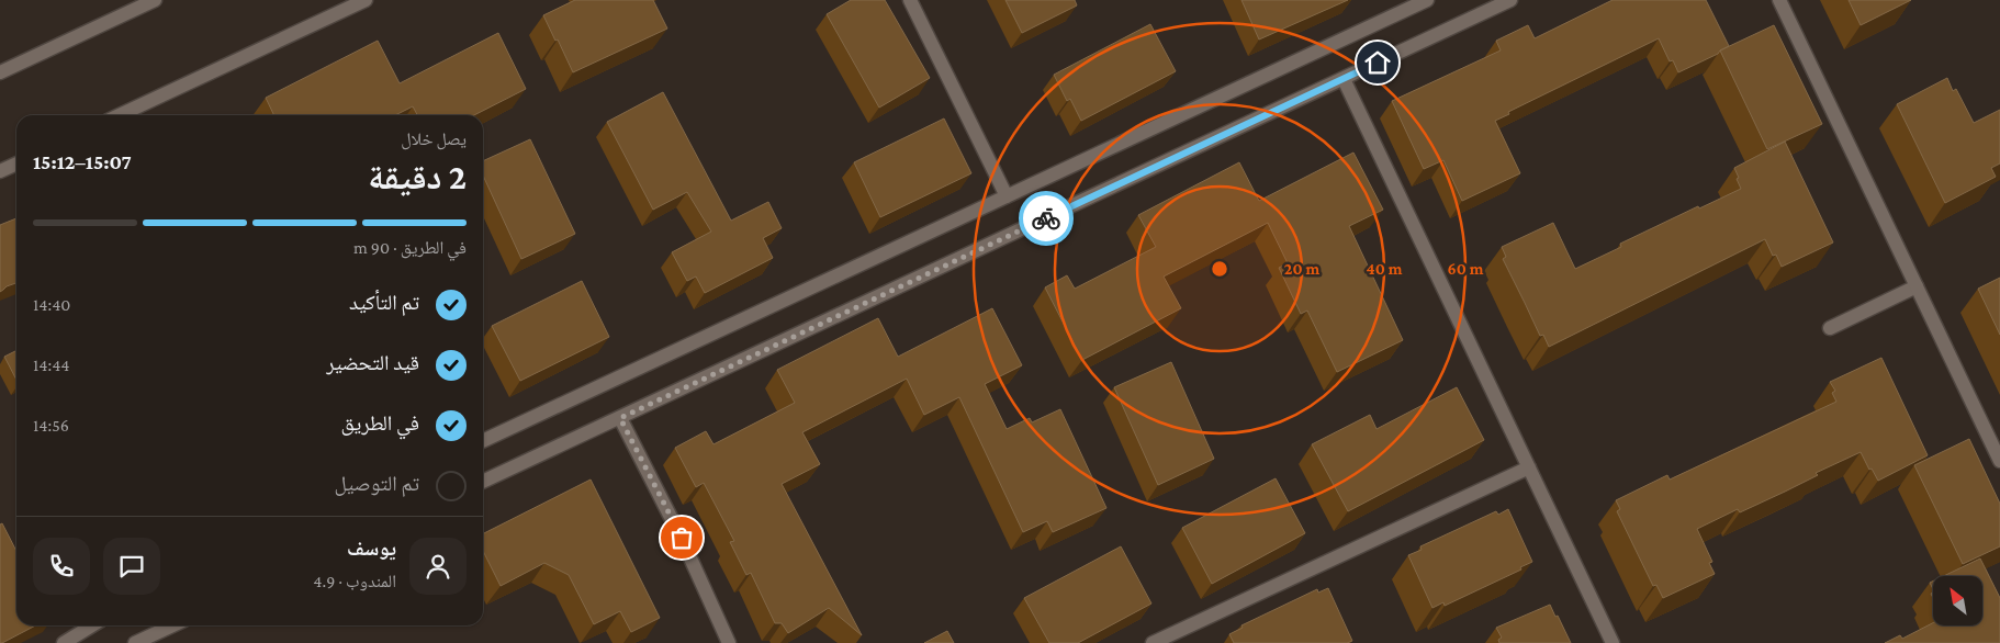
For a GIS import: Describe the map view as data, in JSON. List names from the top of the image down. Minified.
{"north":"top left","page":{"heading":["2 دقيقة","يصل خلال","15:07–15:12"],"panel":["يوسف","المندوب · 4.9"],"bar":"في الطريق · 90 m","list":[["تم التأكيد","14:40"],["قيد التحضير","14:44"],["في الطريق","14:56"],"تم التوصيل"]},"rings":["20 m","40 m","60 m"]}
